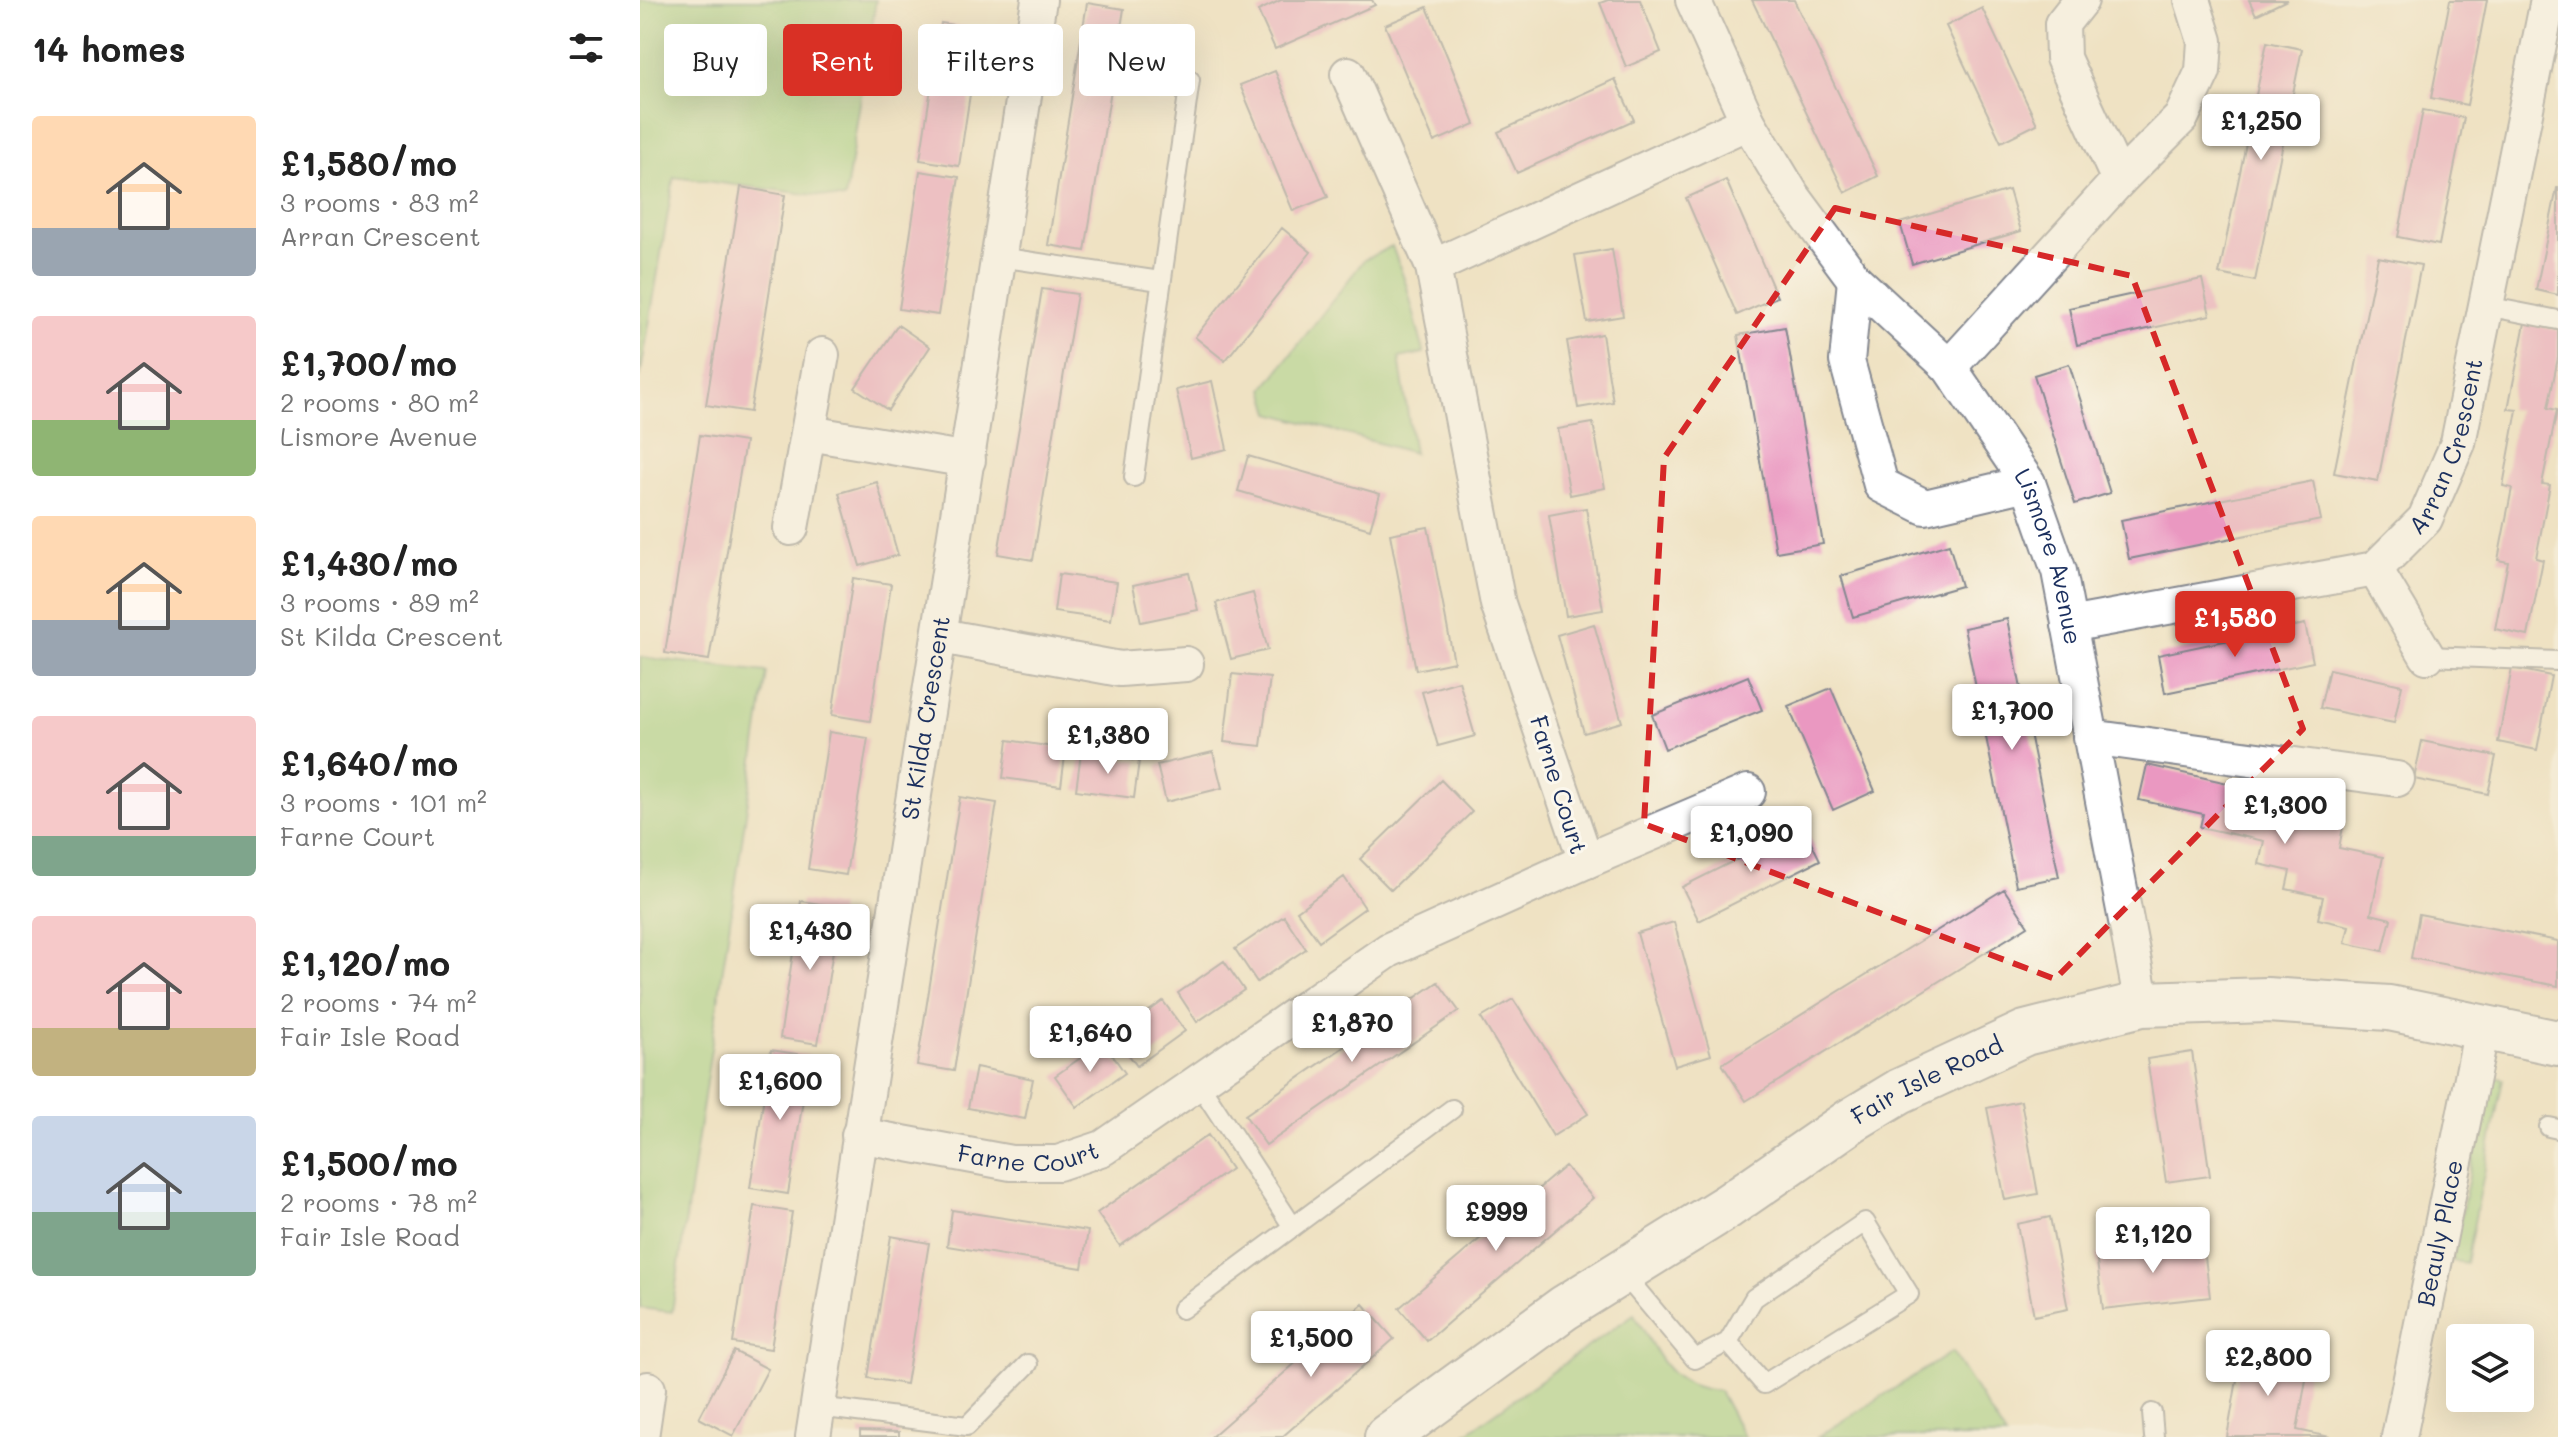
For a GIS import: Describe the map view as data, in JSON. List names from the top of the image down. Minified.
{"streets":{"street":["Arran Crescent","Lismore Avenue","St Kilda Crescent","Farne Court","Fair Isle Road","Beauly Place"]},"crossings":[["Lismore Avenue","Fair Isle Road"],["St Kilda Crescent","Farne Court"],["Fair Isle Road","Beauly Place"]],"page":{"heading":"14 homes","chip":["Buy","Rent","Filters","New"],"price":["£1,250","£1,580","£1,700","£1,380","£1,300","£1,090","£1,430","£1,870","£1,640","£1,600","£999","£1,120","£1,500","£2,800"],"list":[{"name":"£1,580/mo","note":"3 rooms · 83 m² · Arran Crescent"},{"name":"£1,700/mo","note":"2 rooms · 80 m² · Lismore Avenue"},{"name":"£1,430/mo","note":"3 rooms · 89 m² · St Kilda Crescent"},{"name":"£1,640/mo","note":"3 rooms · 101 m² · Farne Court"},{"name":"£1,120/mo","note":"2 rooms · 74 m² · Fair Isle Road"},{"name":"£1,500/mo","note":"2 rooms · 78 m² · Fair Isle Road"}]}}
